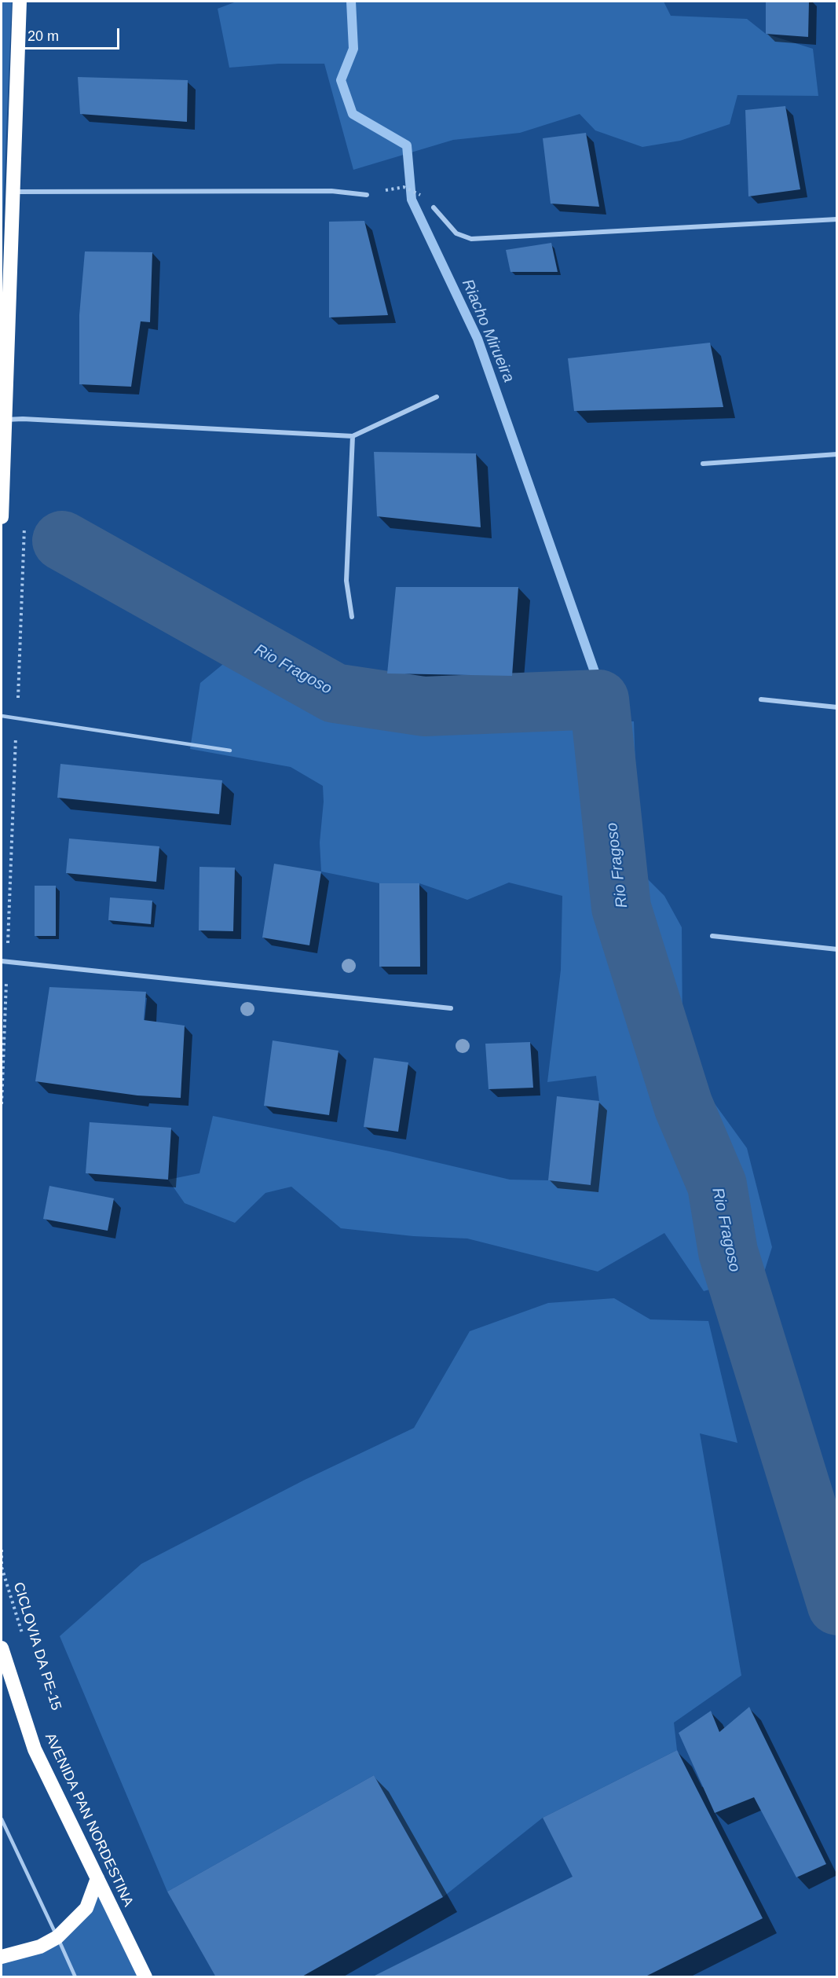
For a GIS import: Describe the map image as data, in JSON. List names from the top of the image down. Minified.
{"streets":{"highway":["AVENIDA PAN NORDESTINA"],"path":["CICLOVIA DA PE-15"]},"water":["Riacho Mirueira","Rio Fragoso"],"scale_bar":"20 m"}
